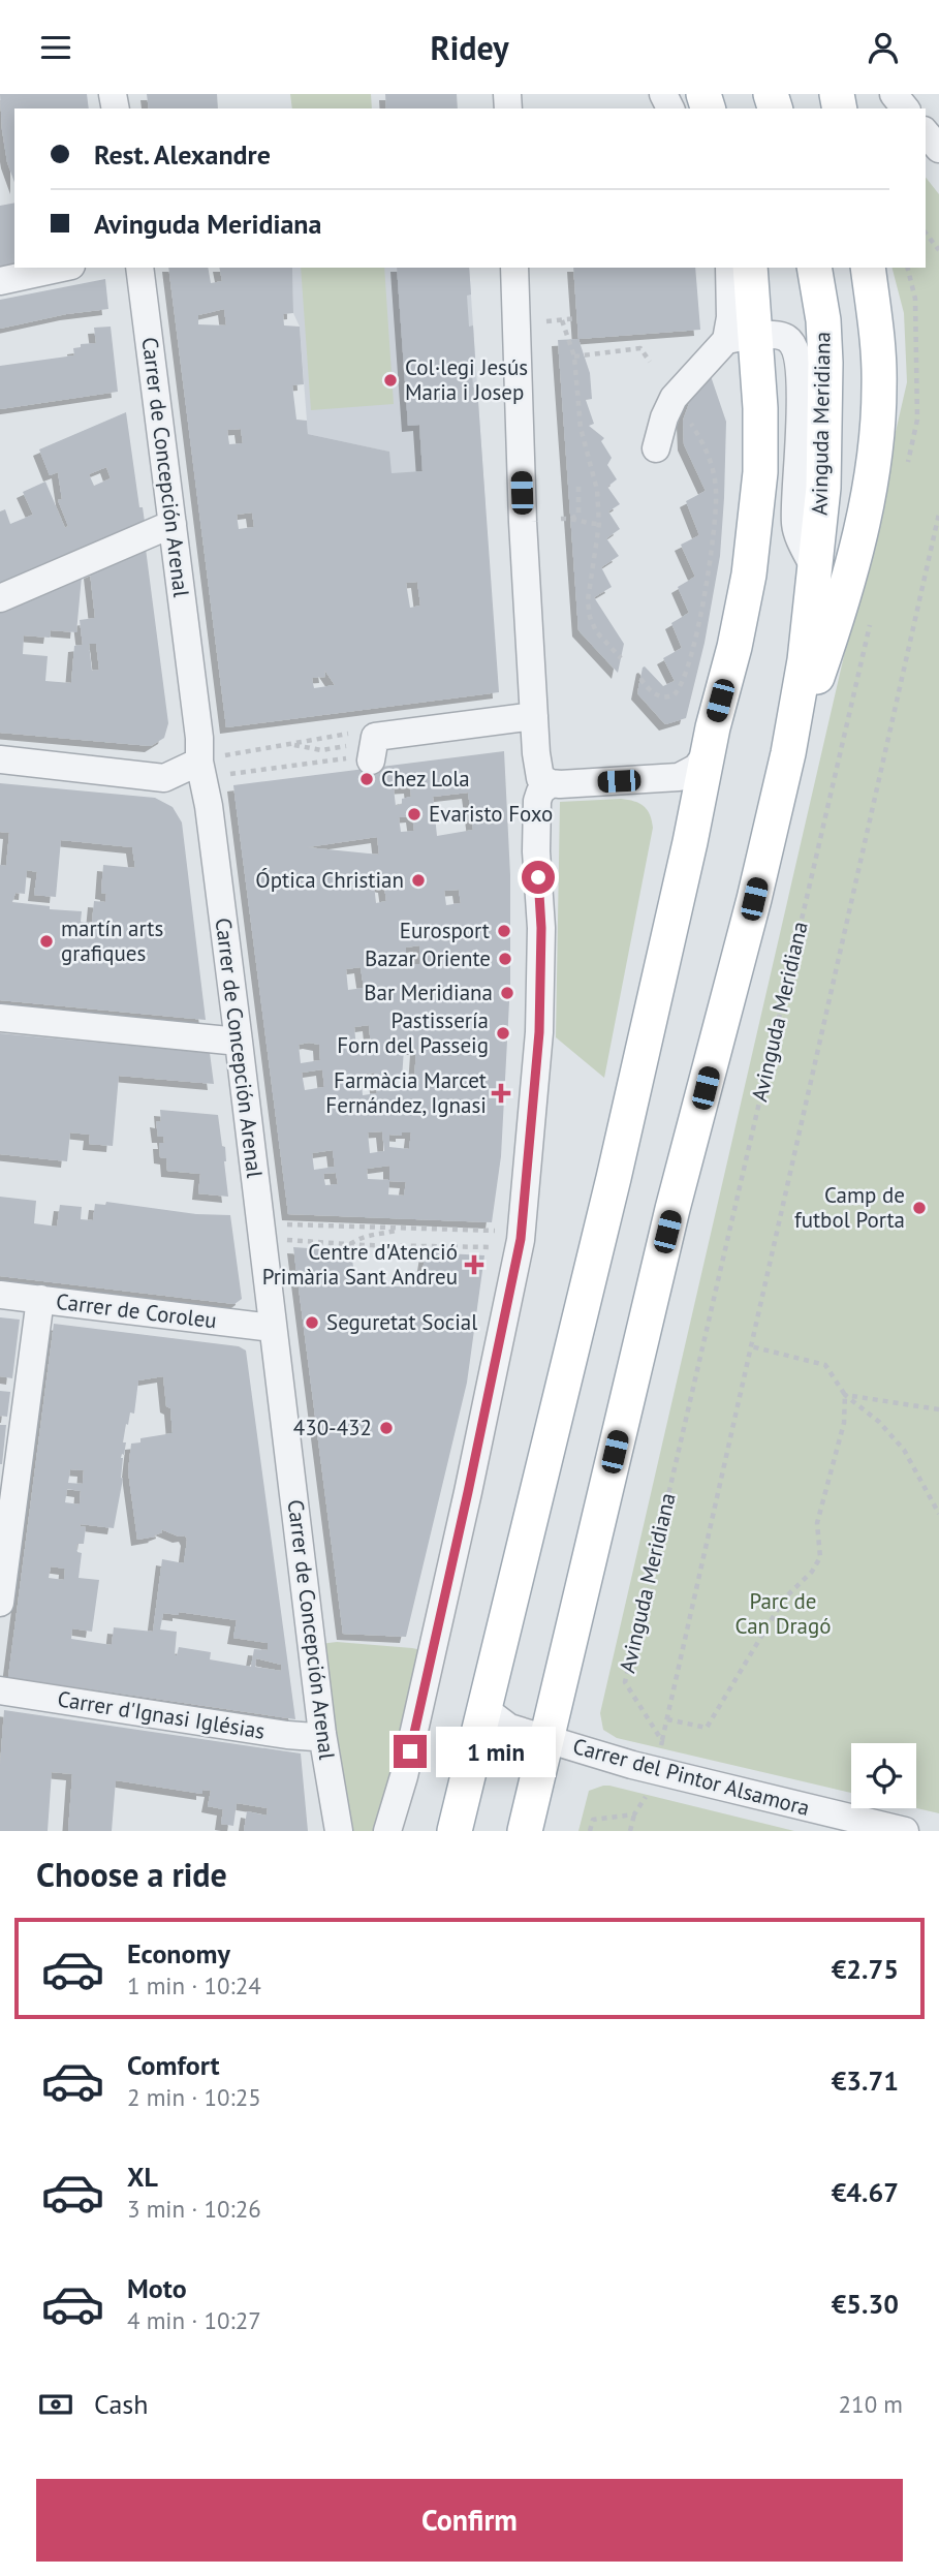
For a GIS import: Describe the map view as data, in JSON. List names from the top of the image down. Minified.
{"streets":{"main road":["Avinguda Meridiana"],"street":["Carrer de Concepción Arenal","Carrer de Coroleu","Carrer d'Ignasi Iglésias","Carrer del Pintor Alsamora"]},"crossings":[["Avinguda Meridiana","Carrer del Pintor Alsamora"],["Carrer de Concepción Arenal","Carrer de Coroleu"],["Carrer de Concepción Arenal","Carrer d'Ignasi Iglésias"]],"parks":["Parc de Can Dragó"],"places":{"other":["Col·legi Jesús Maria i Josep","Chez Lola","Evaristo Foxo","Óptica Christian","Eurosport","martín arts grafiques","Bazar Oriente","Bar Meridiana","Pastissería Forn del Passeig","Camp de futbol Porta","Seguretat Social","430-432"],"health":["Farmàcia Marcet Fernández, Ignasi","Centre d'Atenció Primària Sant Andreu"]},"page":{"header":"Ridey","banner":["Rest. Alexandre","Avinguda Meridiana"],"bubble":"1 min","heading":"Choose a ride","list":[{"name":"Economy","note":"1 min · 10:24","value":"€2.75"},{"name":"Comfort","note":"2 min · 10:25","value":"€3.71"},{"name":"XL","note":"3 min · 10:26","value":"€4.67"},{"name":"Moto","note":"4 min · 10:27","value":"€5.30"}],"pay":["Cash","210 m"],"buttons":"Confirm"}}
